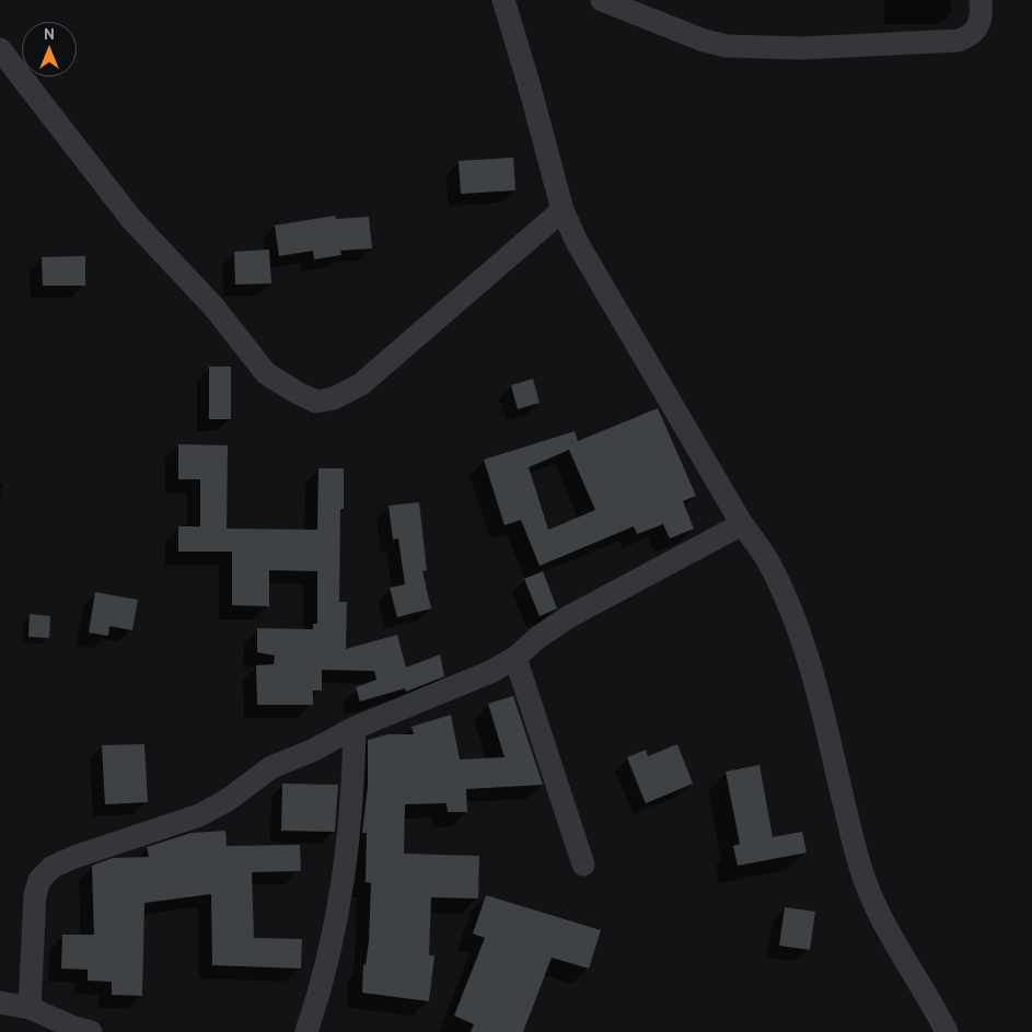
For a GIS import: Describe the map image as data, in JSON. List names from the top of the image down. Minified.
{"north":"top"}
